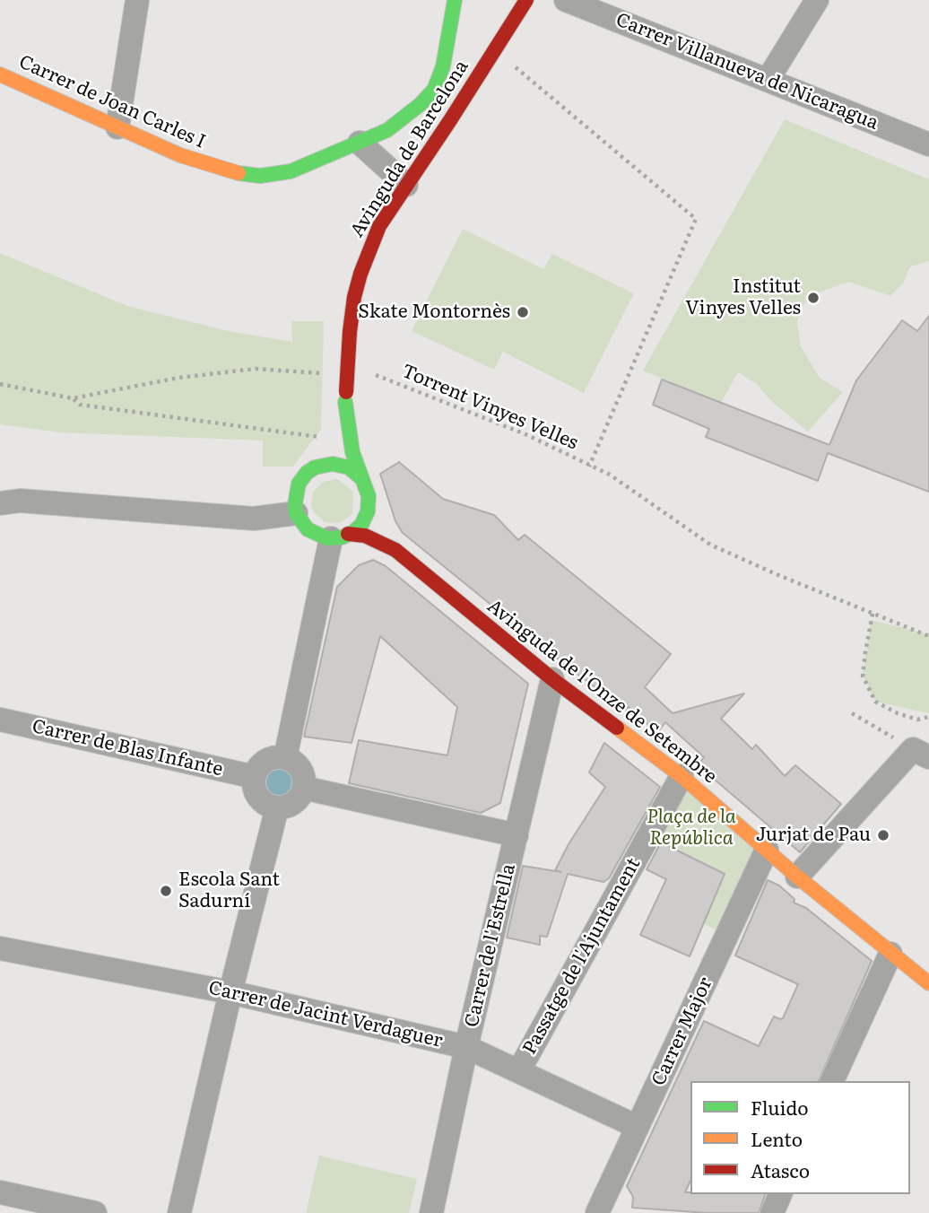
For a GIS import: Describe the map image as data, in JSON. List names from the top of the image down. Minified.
{"streets":{"street":["Carrer Villanueva de Nicaragua","Carrer de Joan Carles I","Avinguda de Barcelona","Avinguda de l'Onze de Setembre","Carrer de Blas Infante","Carrer de l'Estrella","Passatge de l'Ajuntament","Carrer de Jacint Verdaguer","Carrer Major"],"path":["Torrent Vinyes Velles"]},"crossings":[["Avinguda de l'Onze de Setembre","Carrer de l'Estrella"],["Avinguda de l'Onze de Setembre","Passatge de l'Ajuntament"],["Avinguda de l'Onze de Setembre","Carrer Major"],["Carrer de l'Estrella","Carrer de Jacint Verdaguer"],["Passatge de l'Ajuntament","Carrer de Jacint Verdaguer"],["Carrer de Jacint Verdaguer","Carrer Major"]],"parks":["Plaça de la República"],"places":["Institut Vinyes Velles","Skate Montornès","Jurjat de Pau","Escola Sant Sadurní"],"legend":["Fluido","Lento","Atasco"]}
